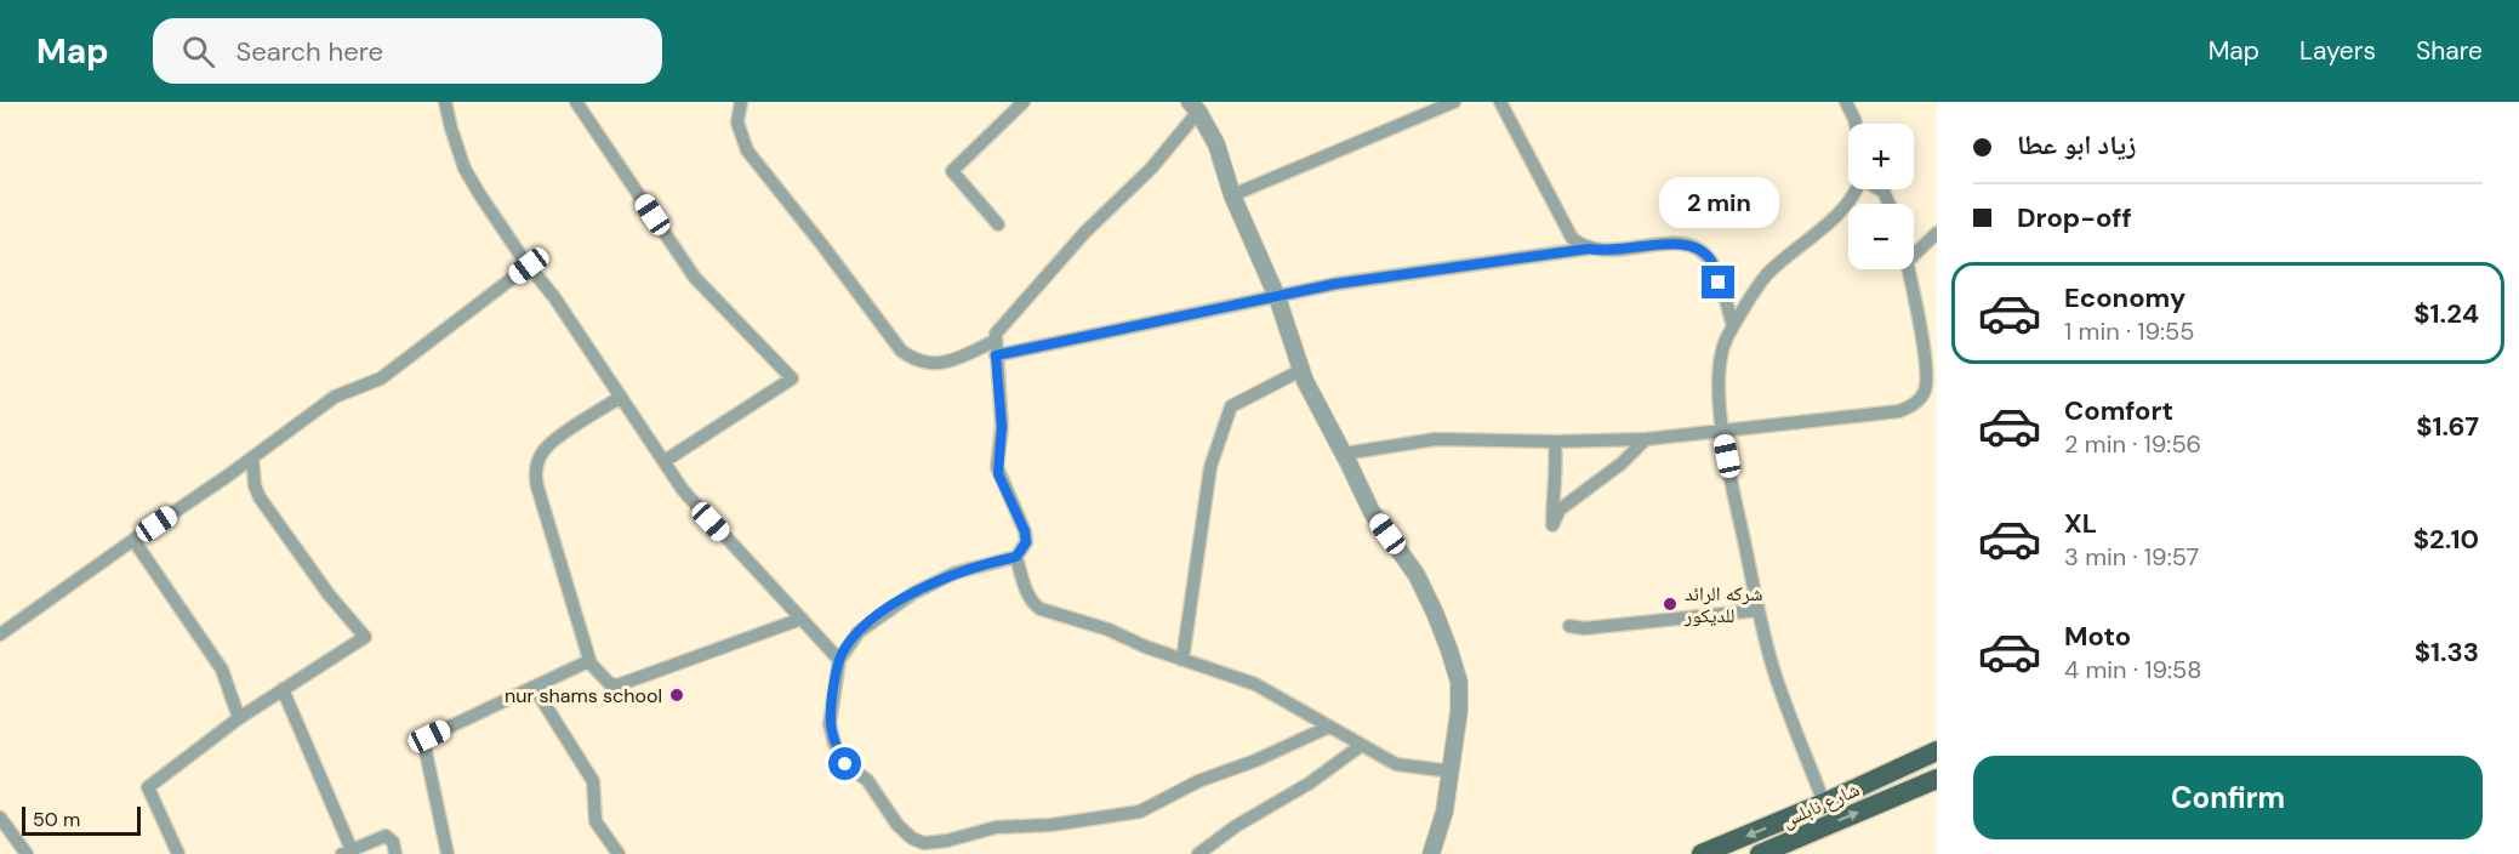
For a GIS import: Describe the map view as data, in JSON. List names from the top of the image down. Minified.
{"streets":{"main road":["شارع نابلس"]},"places":["شركه الرائد للديكور","nur shams school"],"scale_bar":"50 m","page":{"header":"Map","search":"Search here","nav":["Map","Layers","Share"],"banner":["زياد ابو عطا","Drop-off"],"map_buttons":["+","−"],"bubble":"2 min","list":[{"name":"Economy","note":"1 min · 19:55","value":"$1.24"},{"name":"Comfort","note":"2 min · 19:56","value":"$1.67"},{"name":"XL","note":"3 min · 19:57","value":"$2.10"},{"name":"Moto","note":"4 min · 19:58","value":"$1.33"}],"buttons":"Confirm","scale":"50 m"}}
